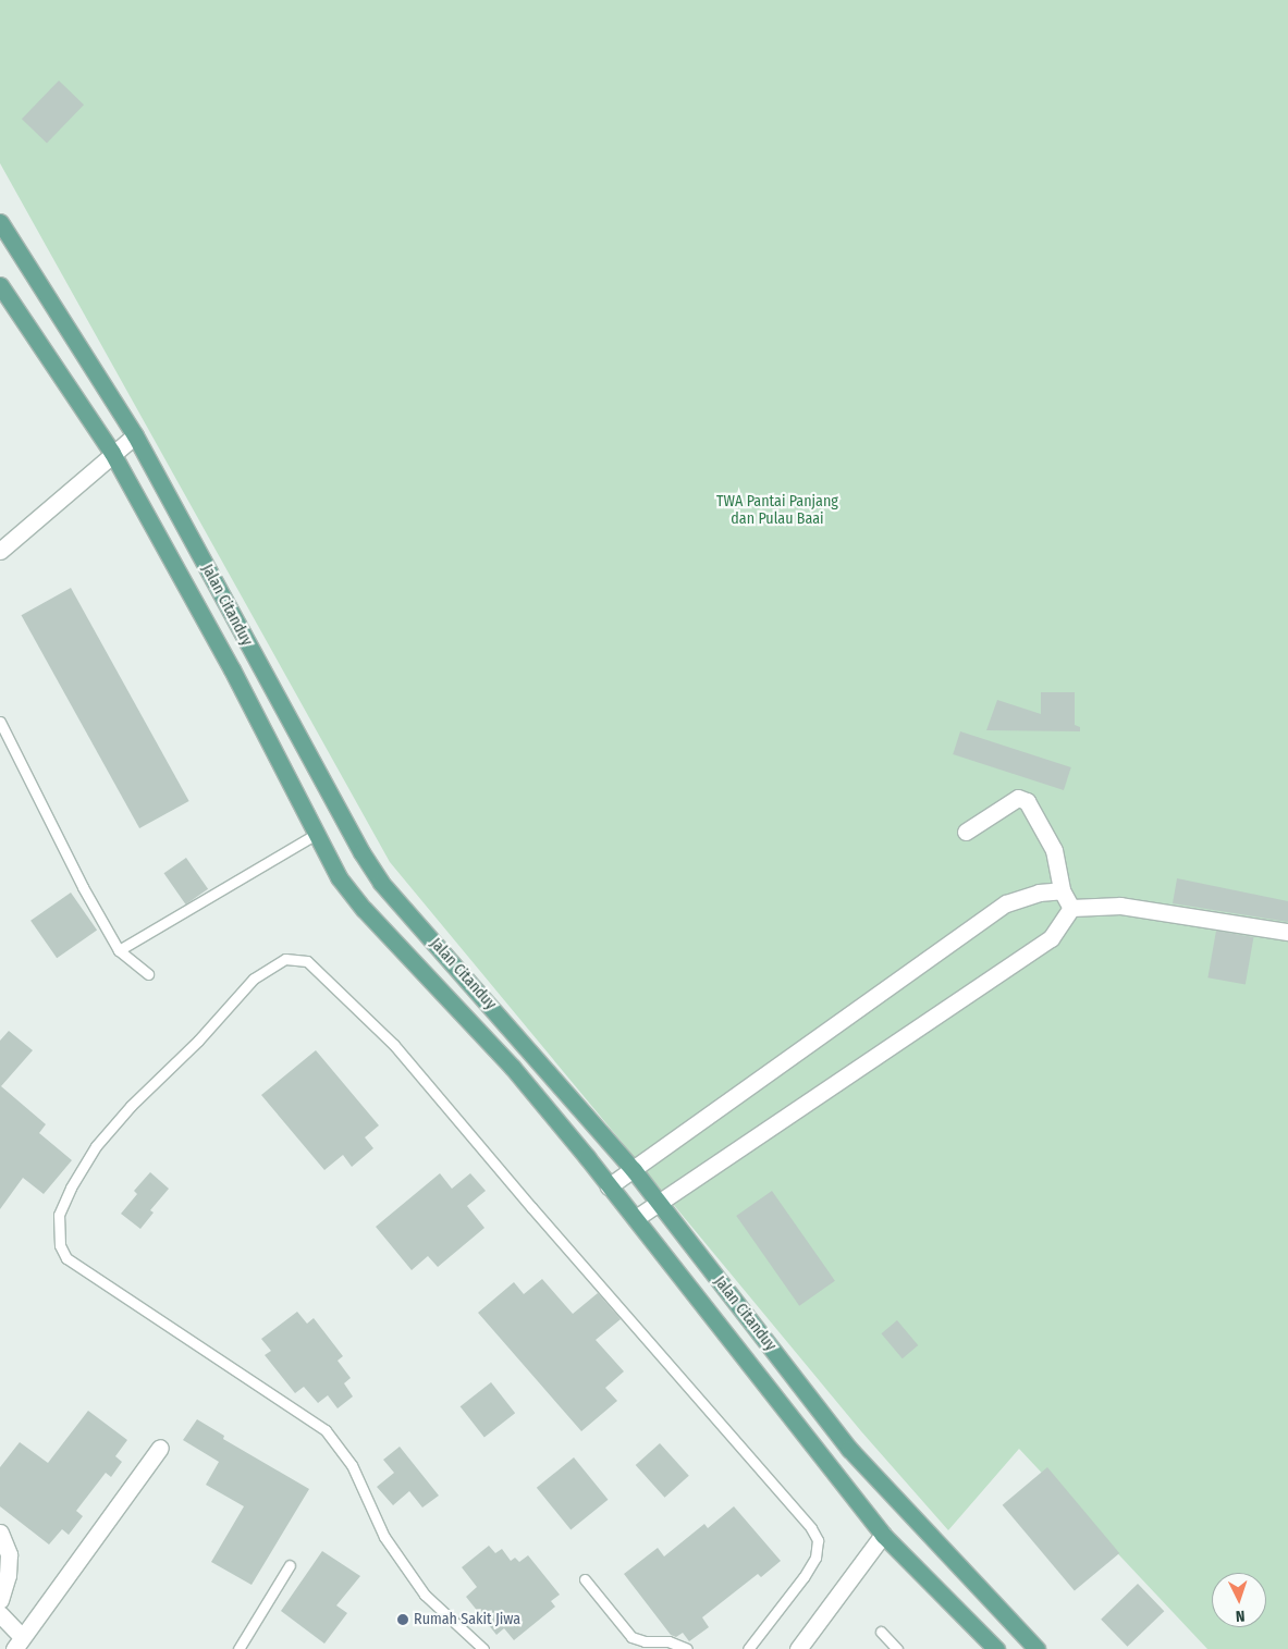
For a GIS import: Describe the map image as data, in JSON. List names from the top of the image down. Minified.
{"streets":{"main road":["Jalan Citanduy"]},"parks":["TWA Pantai Panjang dan Pulau Baai"],"places":["Rumah Sakit Jiwa"],"north":"bottom"}
